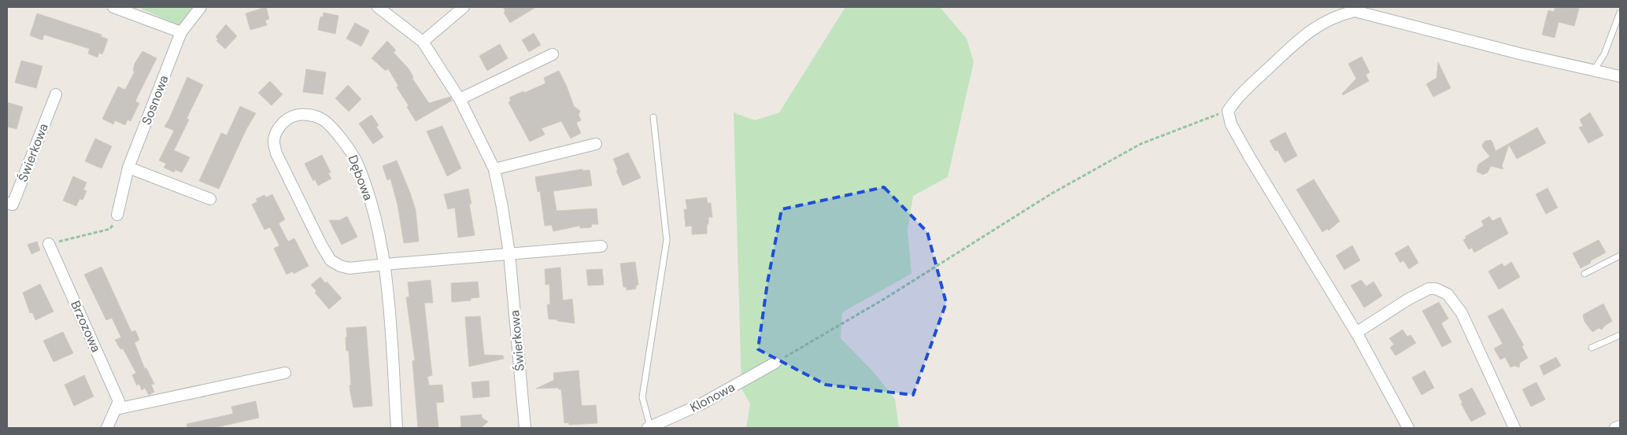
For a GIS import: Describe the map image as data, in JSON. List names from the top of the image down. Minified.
{"streets":{"street":["Sosnowa","Świerkowa","Dębowa","Brzozowa","Klonowa"]}}
